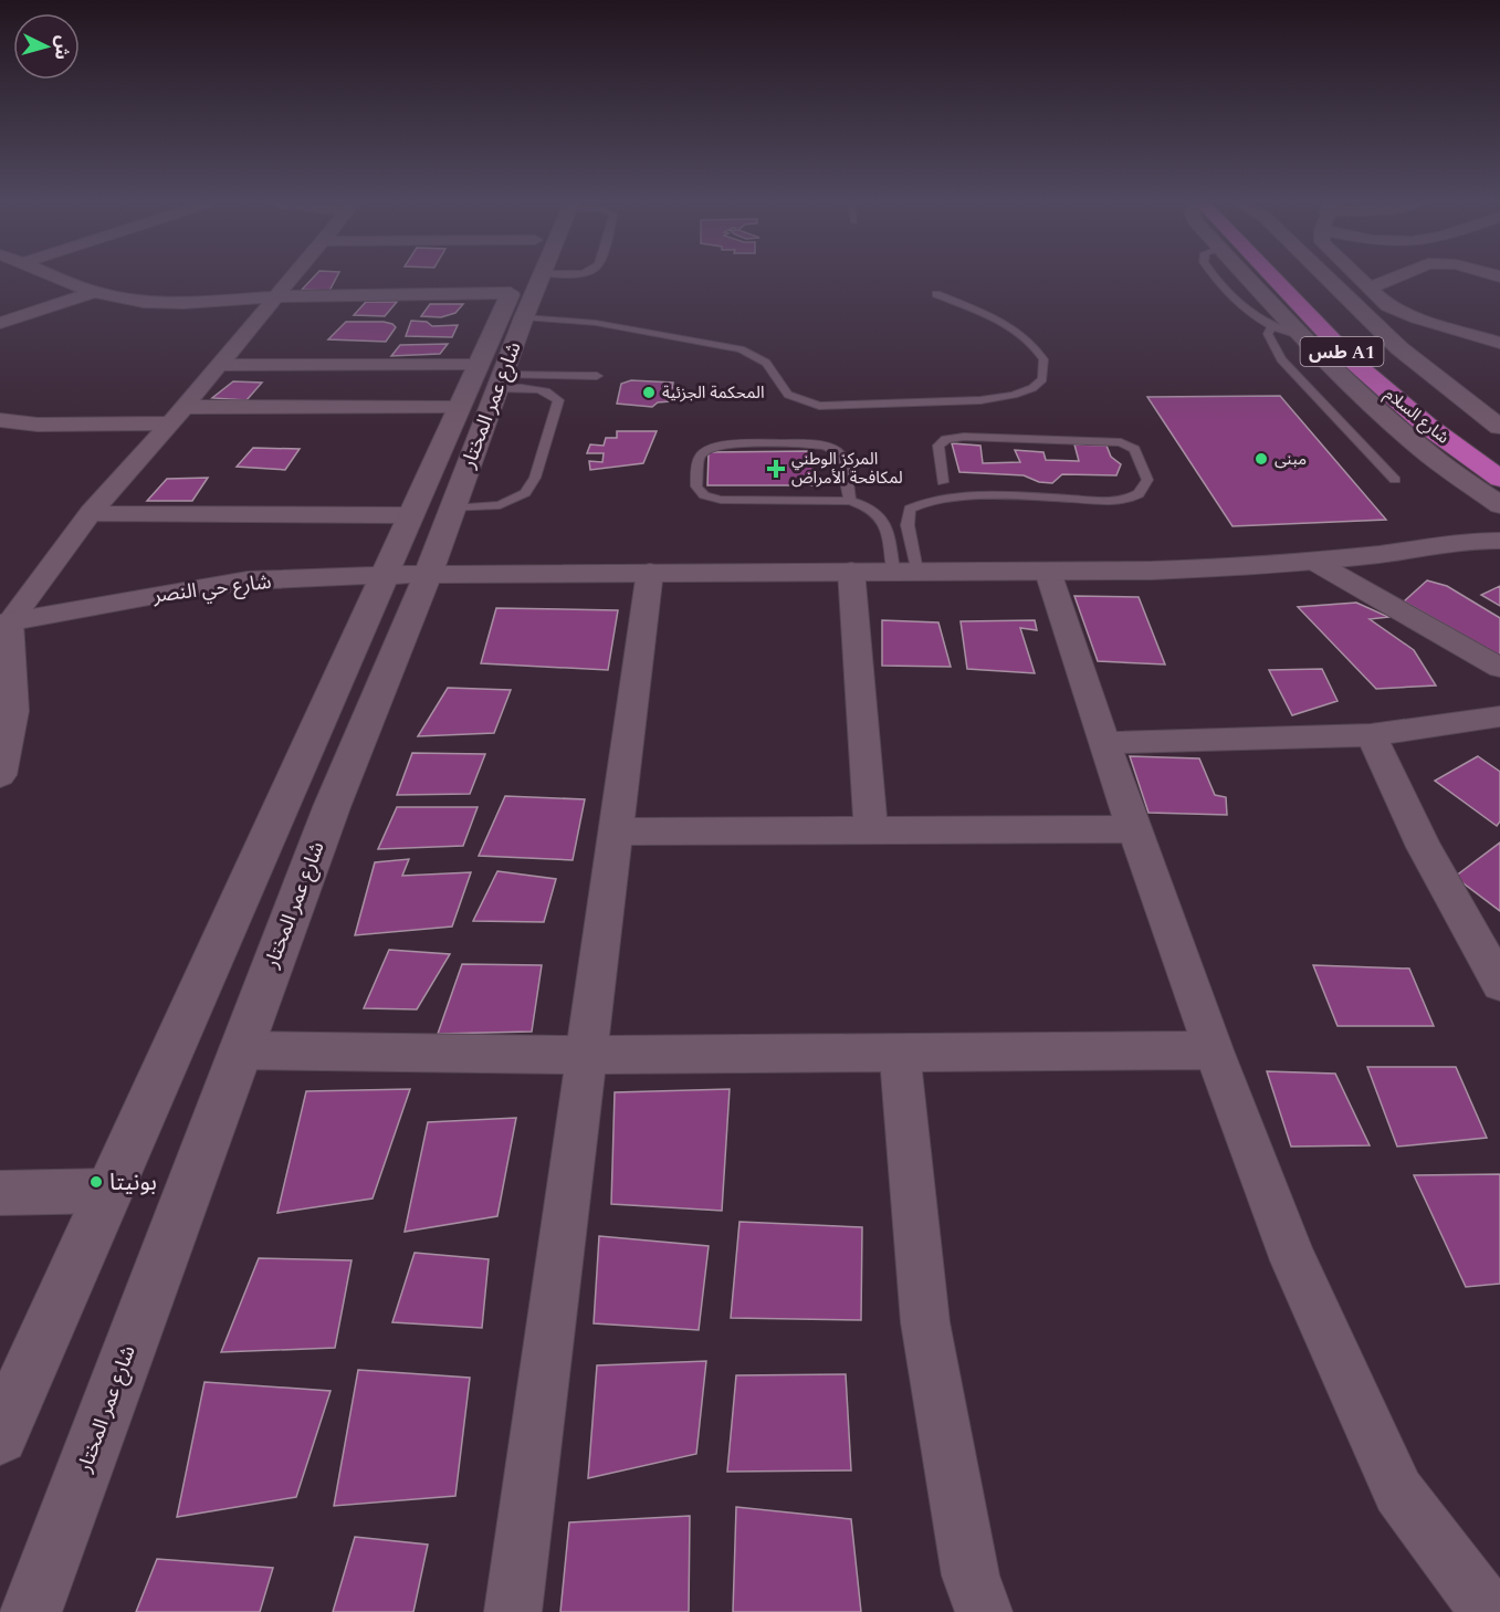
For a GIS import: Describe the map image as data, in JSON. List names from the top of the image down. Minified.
{"streets":{"highway":["طس A1","شارع السلام"],"street":["شارع عمر المختار","شارع حي النصر"]},"crossings":[["شارع عمر المختار","شارع حي النصر"]],"places":{"other":["المحكمة الجزئية","مبنى","بونيتا"],"health":["المركز الوطني لمكافحة الأمراض"]},"north":"right"}
